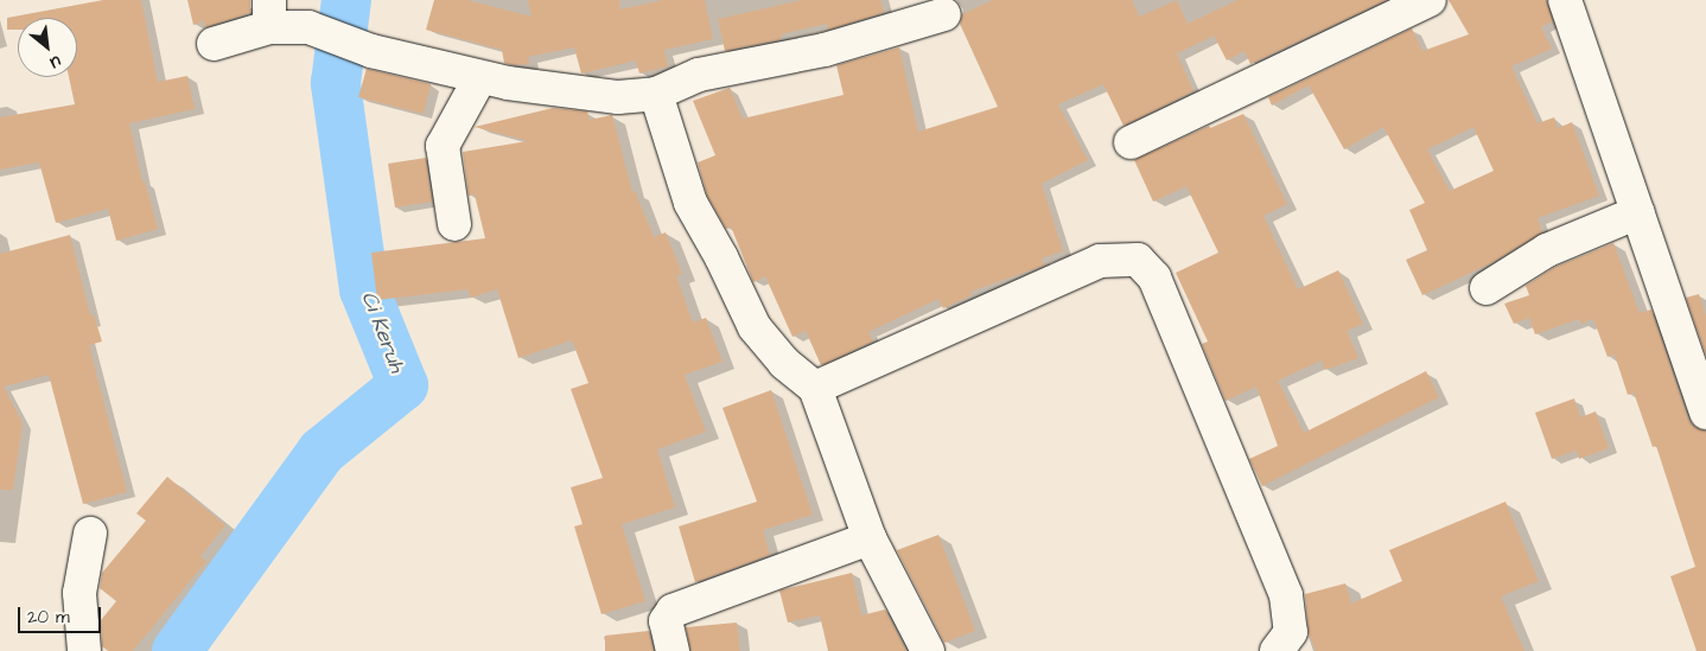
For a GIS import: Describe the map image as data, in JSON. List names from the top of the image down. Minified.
{"water":["Ci Keruh"],"scale_bar":"20 m","north":"bottom right"}
